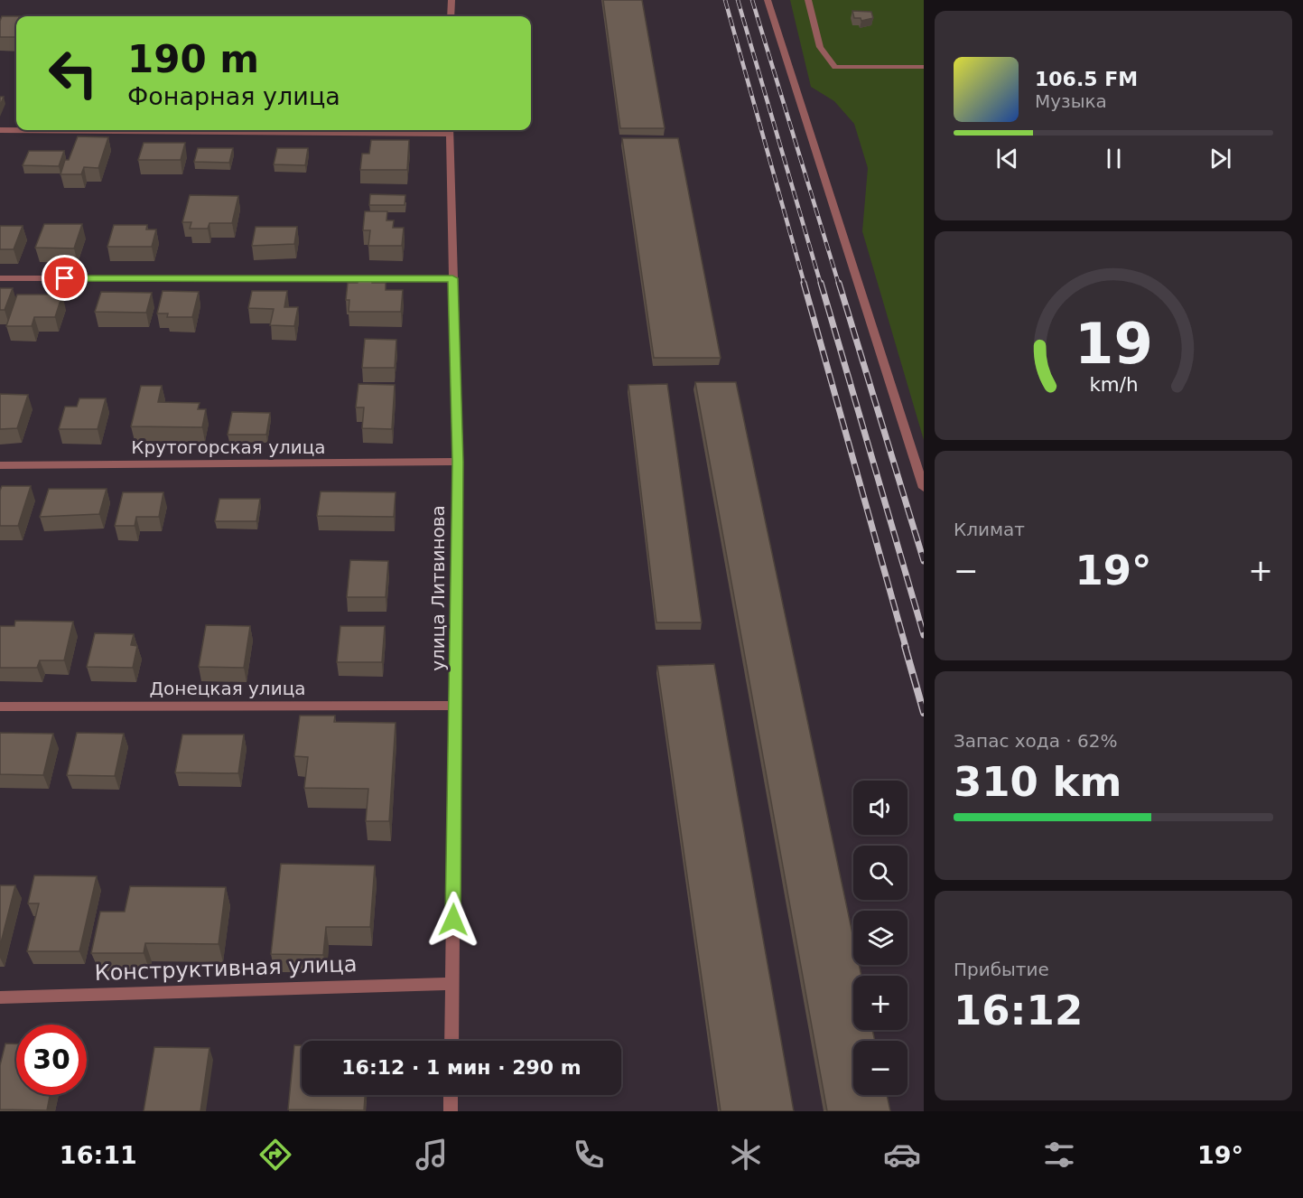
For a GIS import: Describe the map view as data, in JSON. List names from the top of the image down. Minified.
{"streets":{"street":["Крутогорская улица","улица Литвинова","Донецкая улица","Конструктивная улица"]},"crossings":[["Крутогорская улица","улица Литвинова"],["улица Литвинова","Донецкая улица"],["улица Литвинова","Конструктивная улица"]],"page":{"turn":["190 m","Фонарная улица"],"song":["106.5 FM","Музыка"],"tile":["Климат",["Запас хода · 62%","310 km"],["Прибытие","16:12"]],"heat":["−","19°","+"],"map_buttons":["+","−"],"limit":"30","trip":"16:12 · 1 мин · 290 m","tabs":["16:11","19°"],"gauge":["19","km/h"]}}
